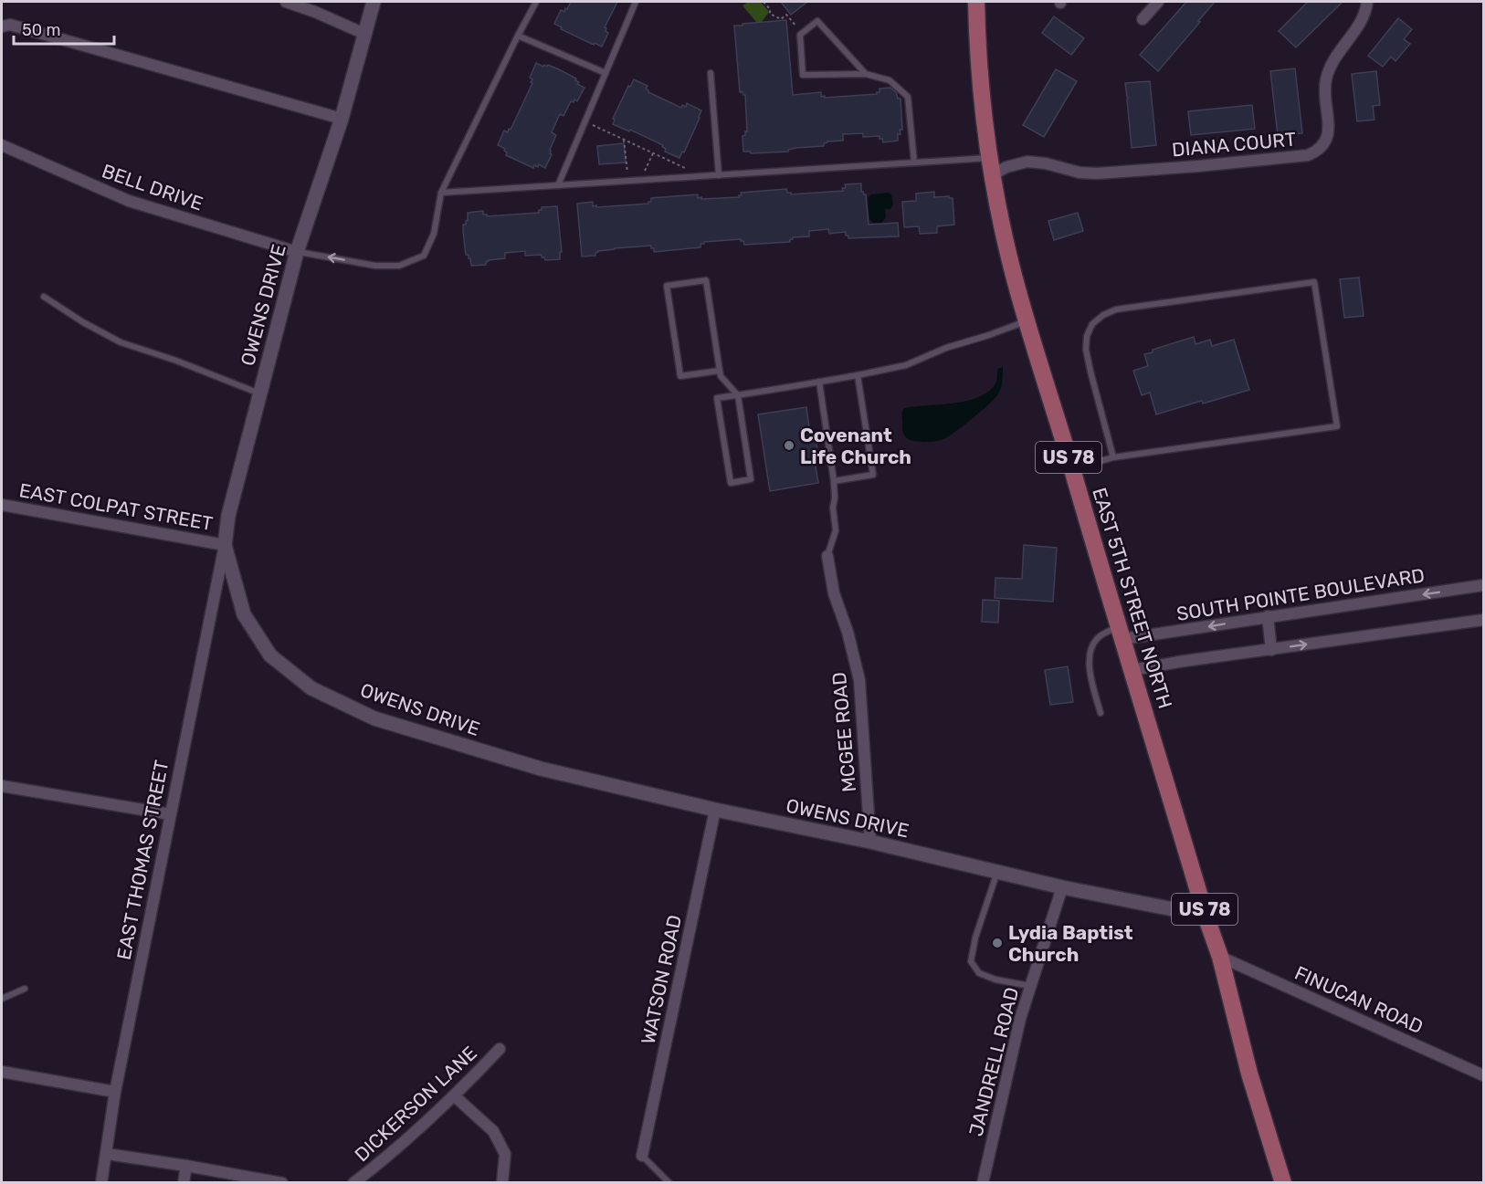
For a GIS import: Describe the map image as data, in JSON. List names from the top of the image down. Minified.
{"streets":{"main road":["US 78","EAST 5TH STREET NORTH"],"street":["DIANA COURT","BELL DRIVE","OWENS DRIVE","EAST COLPAT STREET","SOUTH POINTE BOULEVARD","MCGEE ROAD","EAST THOMAS STREET","WATSON ROAD","FINUCAN ROAD","JANDRELL ROAD","DICKERSON LANE"]},"crossings":[["DIANA COURT","EAST 5TH STREET NORTH"],["BELL DRIVE","OWENS DRIVE"],["OWENS DRIVE","EAST COLPAT STREET"],["OWENS DRIVE","EAST 5TH STREET NORTH"],["OWENS DRIVE","MCGEE ROAD"],["OWENS DRIVE","EAST THOMAS STREET"],["OWENS DRIVE","WATSON ROAD"],["OWENS DRIVE","JANDRELL ROAD"],["EAST COLPAT STREET","EAST THOMAS STREET"],["SOUTH POINTE BOULEVARD","EAST 5TH STREET NORTH"],["EAST 5TH STREET NORTH","FINUCAN ROAD"]],"places":["Covenant Life Church","Lydia Baptist Church"],"scale_bar":"50 m"}
